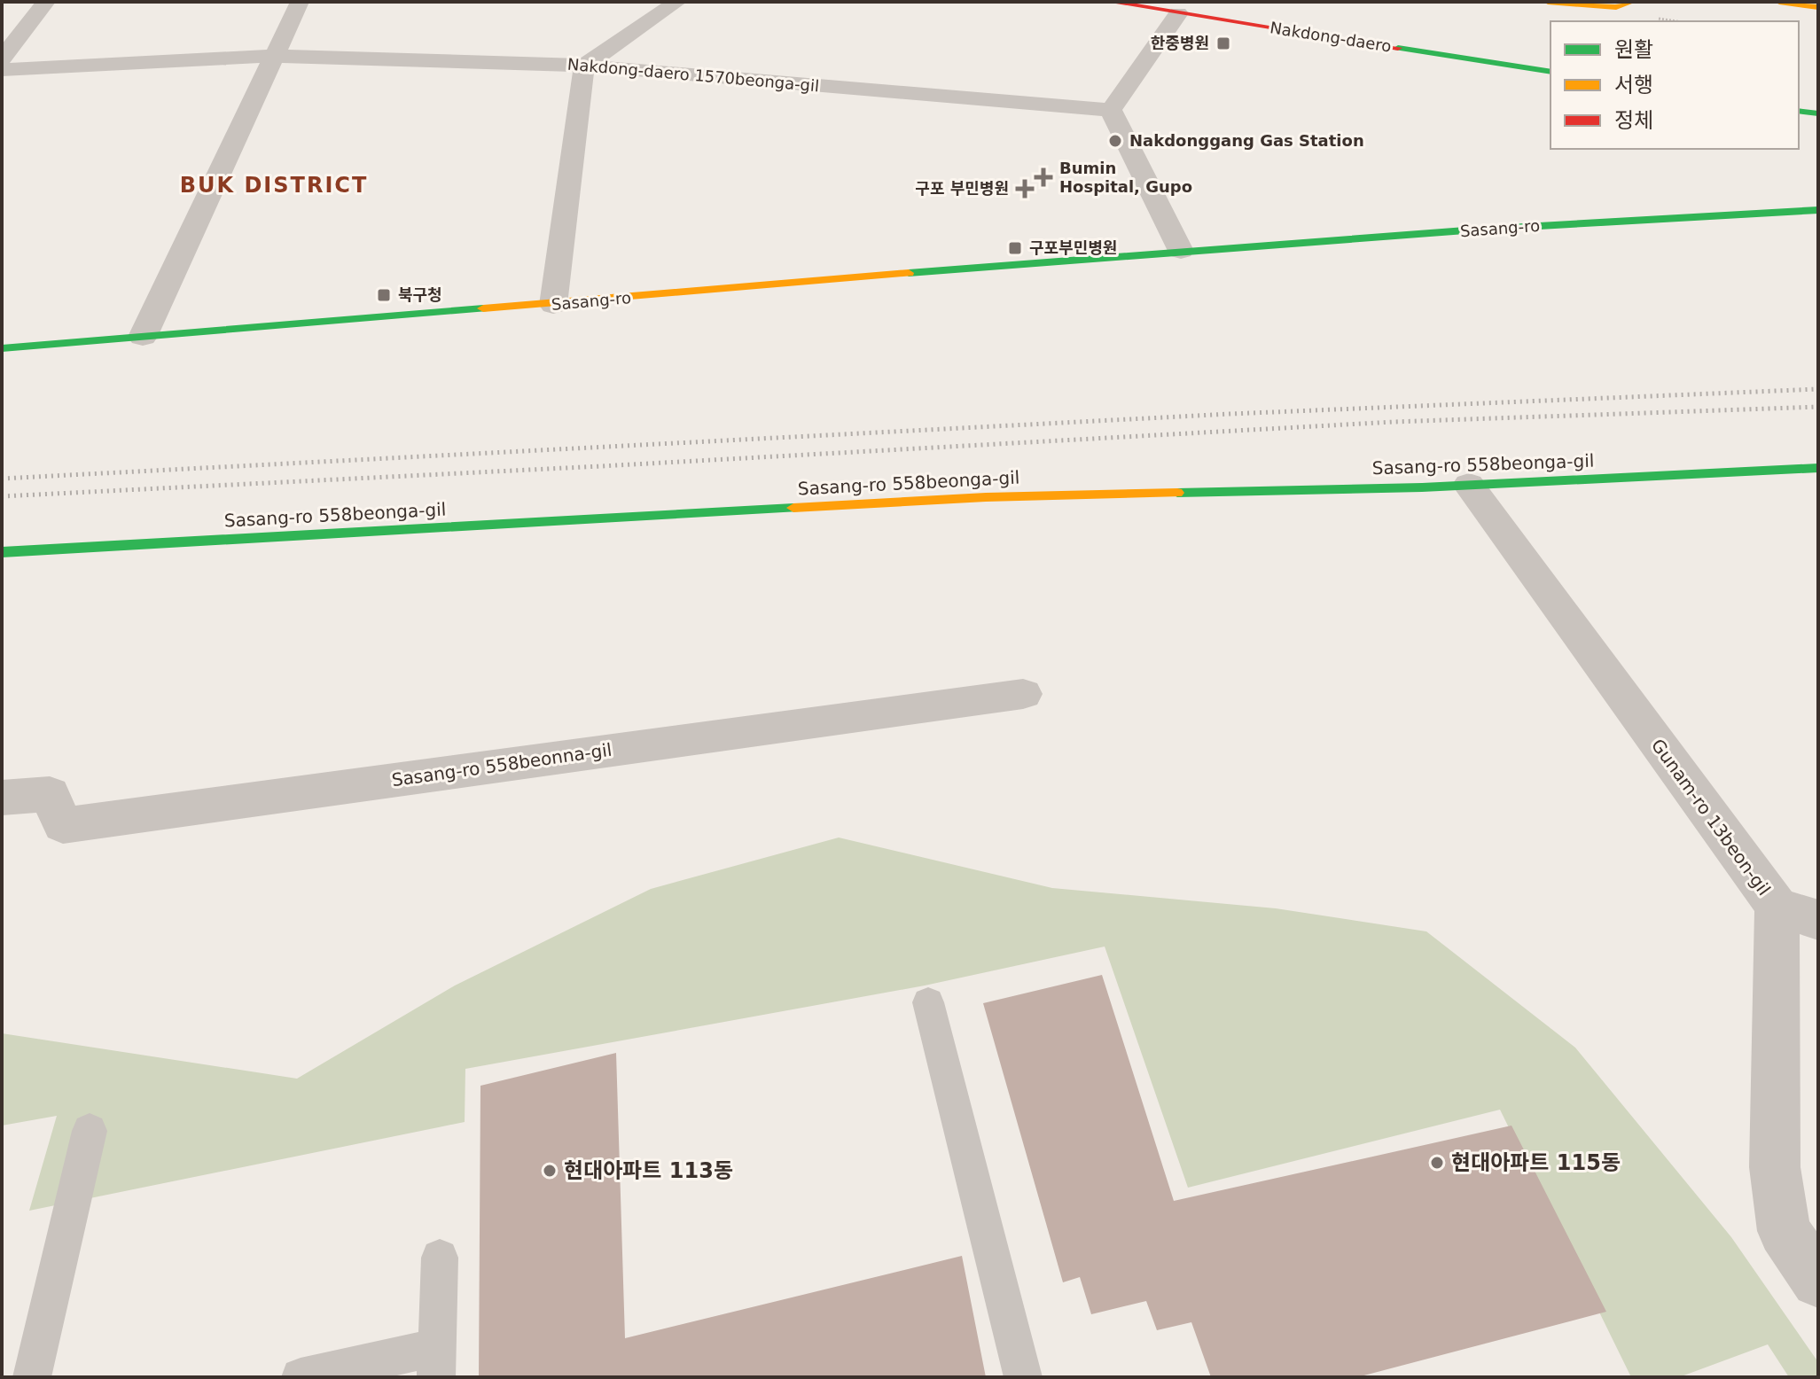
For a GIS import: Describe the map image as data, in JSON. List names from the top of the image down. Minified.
{"streets":{"main road":["Nakdong-daero","Sasang-ro","Sasang-ro 558beonga-gil"],"street":["Nakdong-daero 1570beonga-gil","Sasang-ro 558beonna-gil","Gunam-ro 13beon-gil"]},"crossings":[["Sasang-ro 558beonga-gil","Gunam-ro 13beon-gil"]],"districts":["BUK DISTRICT"],"places":{"transit":["한중병원","구포부민병원","북구청"],"other":["Nakdonggang Gas Station","현대아파트 115동","현대아파트 113동"],"health":["Bumin Hospital, Gupo","구포 부민병원"]},"legend":["원활","서행","정체"]}
